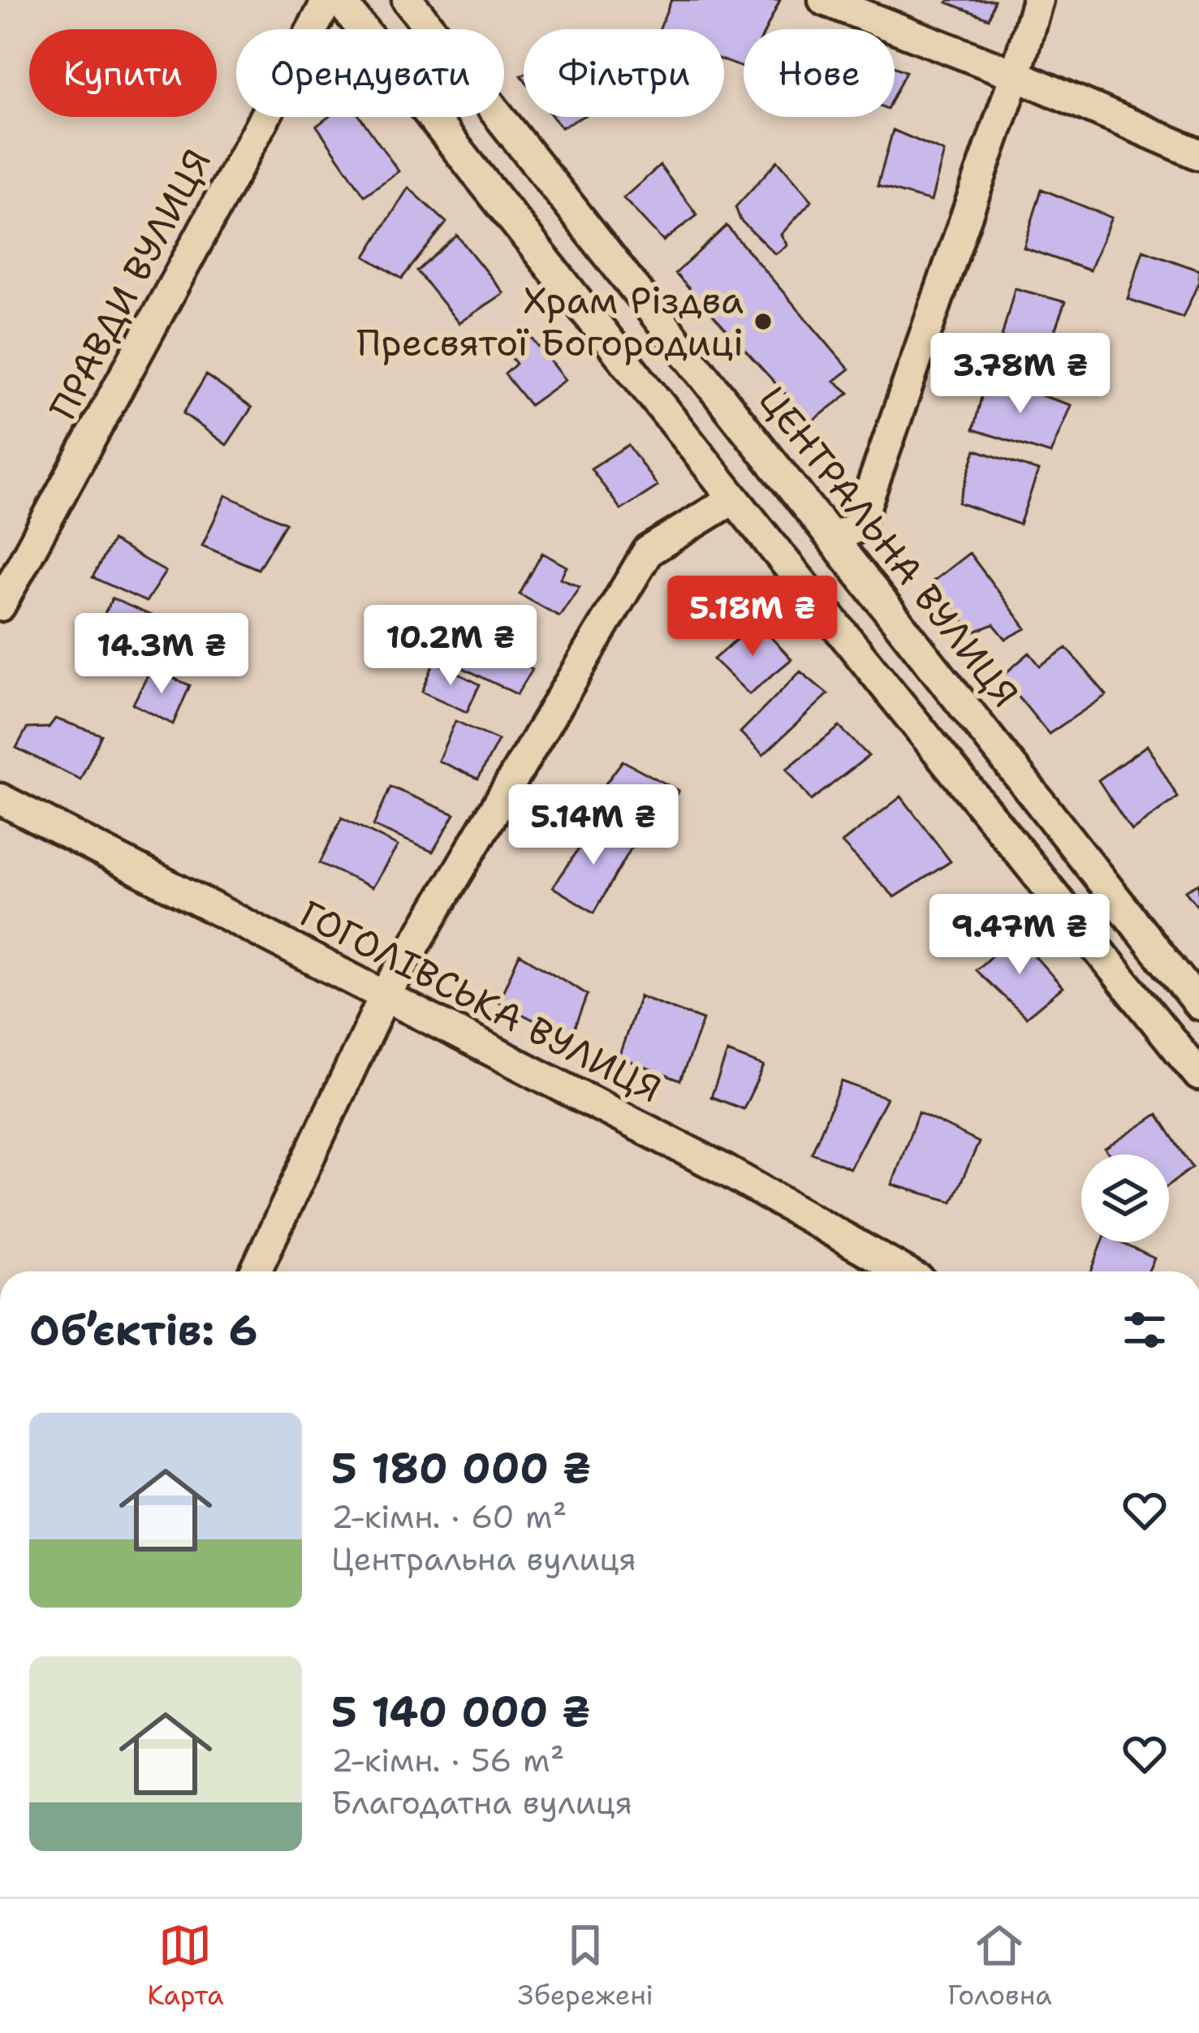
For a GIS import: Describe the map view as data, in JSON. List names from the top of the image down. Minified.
{"streets":{"street":["ПРАВДИ ВУЛИЦЯ","ЦЕНТРАЛЬНА ВУЛИЦЯ","ГОГОЛІВСЬКА ВУЛИЦЯ"]},"places":["Храм Різдва Пресвятої Богородиці"],"page":{"chip":["Купити","Орендувати","Фільтри","Нове"],"price":["3.78M ₴","5.18M ₴","10.2M ₴","14.3M ₴","5.14M ₴","9.47M ₴"],"heading":"Об’єктів: 6","list":[{"name":"5 180 000 ₴","note":"2-кімн. · 60 m² · Центральна вулиця"},{"name":"5 140 000 ₴","note":"2-кімн. · 56 m² · Благодатна вулиця"}],"tabs":["Карта","Збережені","Головна"]}}
